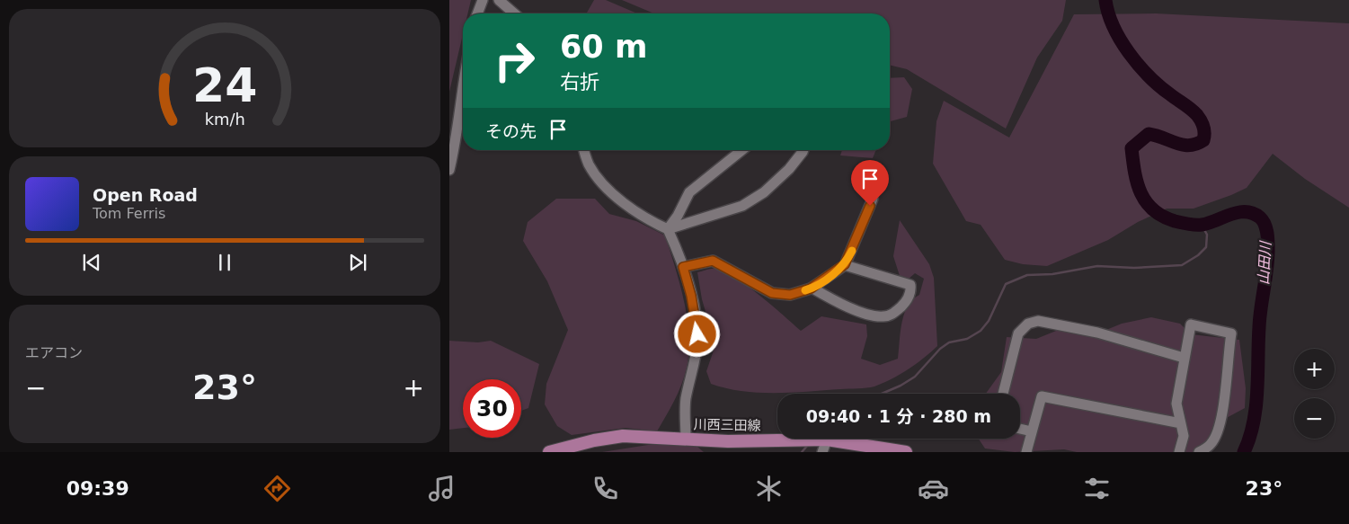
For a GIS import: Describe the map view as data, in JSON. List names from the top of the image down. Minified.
{"streets":{"main road":["川西三田線"]},"water":["山田川"],"page":{"turn":["60 m","右折"],"then":"その先","song":["Open Road","Tom Ferris"],"tile":"エアコン","map_buttons":["+","−"],"heat":["−","23°","+"],"limit":"30","trip":"09:40 · 1 分 · 280 m","tabs":["09:39","23°"],"gauge":["24","km/h"]}}
